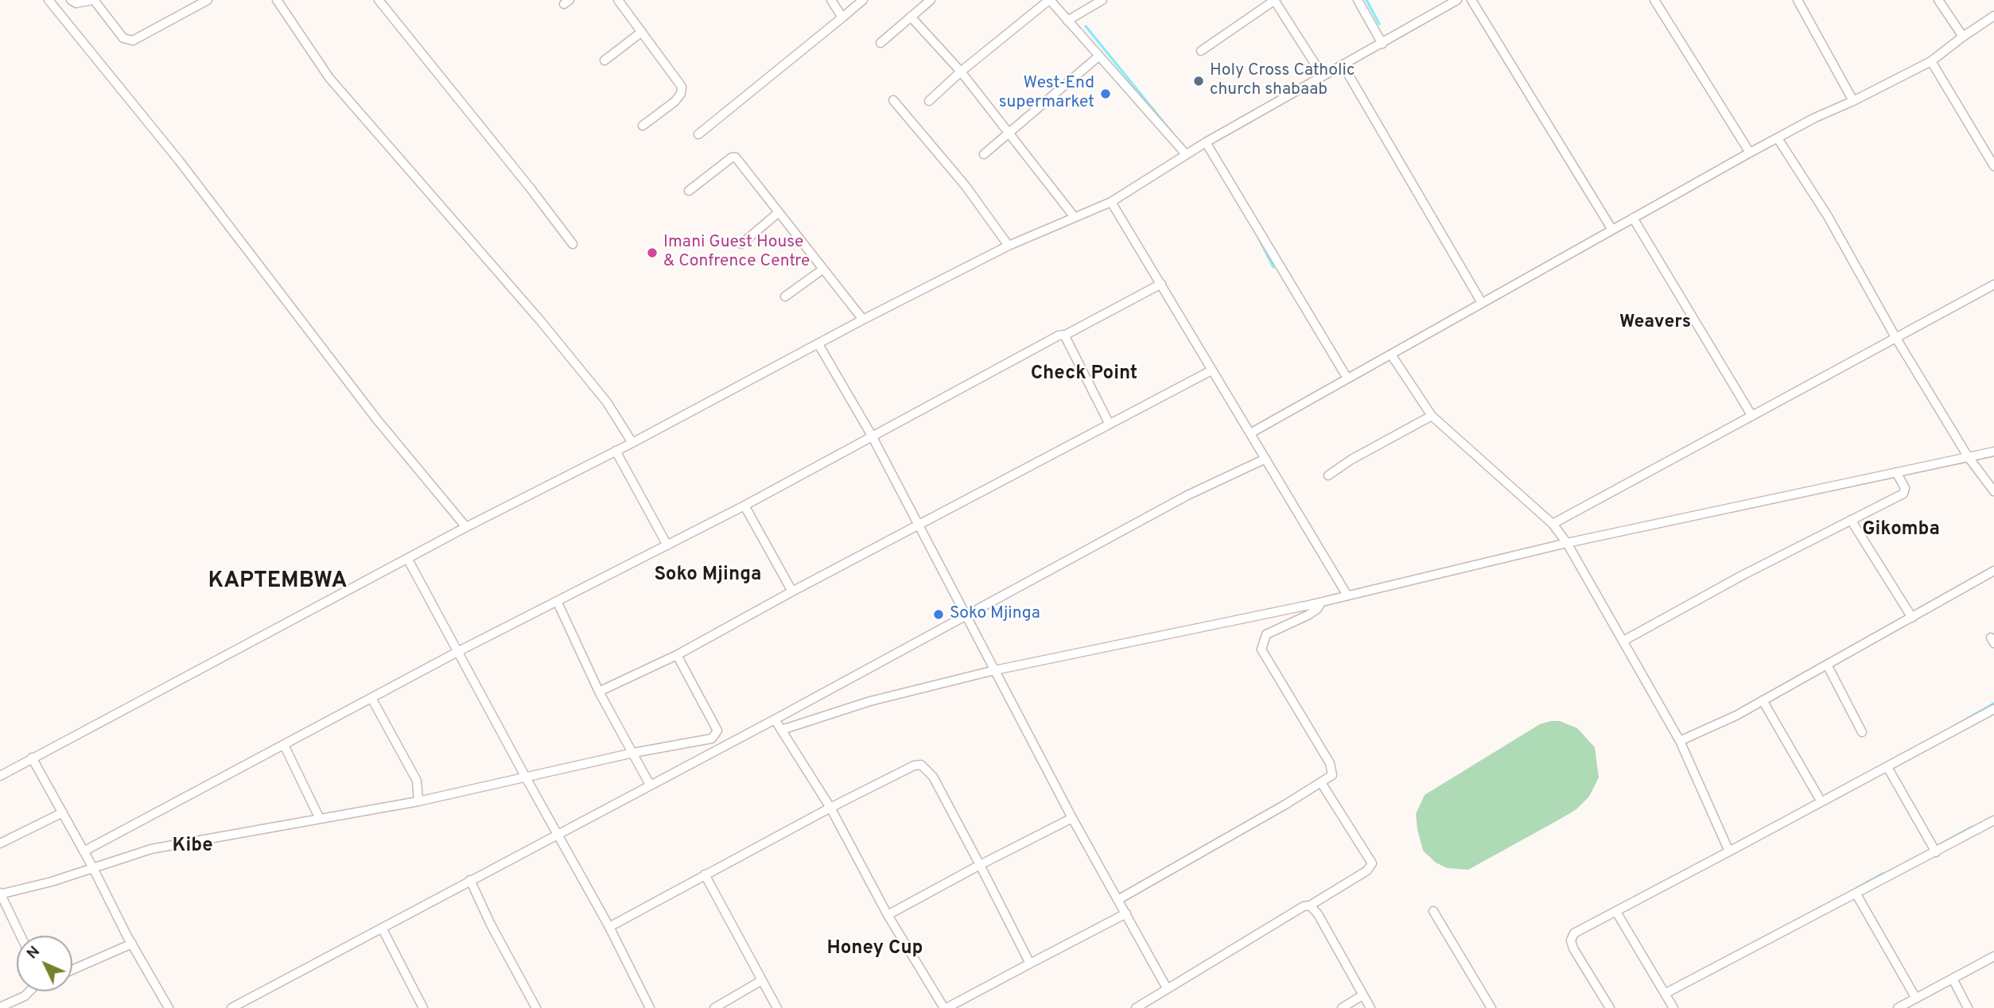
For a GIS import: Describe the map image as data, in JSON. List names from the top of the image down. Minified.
{"districts":["Weavers","Check Point","Gikomba","Soko Mjinga","KAPTEMBWA","Kibe","Honey Cup"],"places":["Holy Cross Catholic church shabaab","West-End supermarket","Imani Guest House & Confrence Centre","Soko Mjinga"],"north":"top left"}
